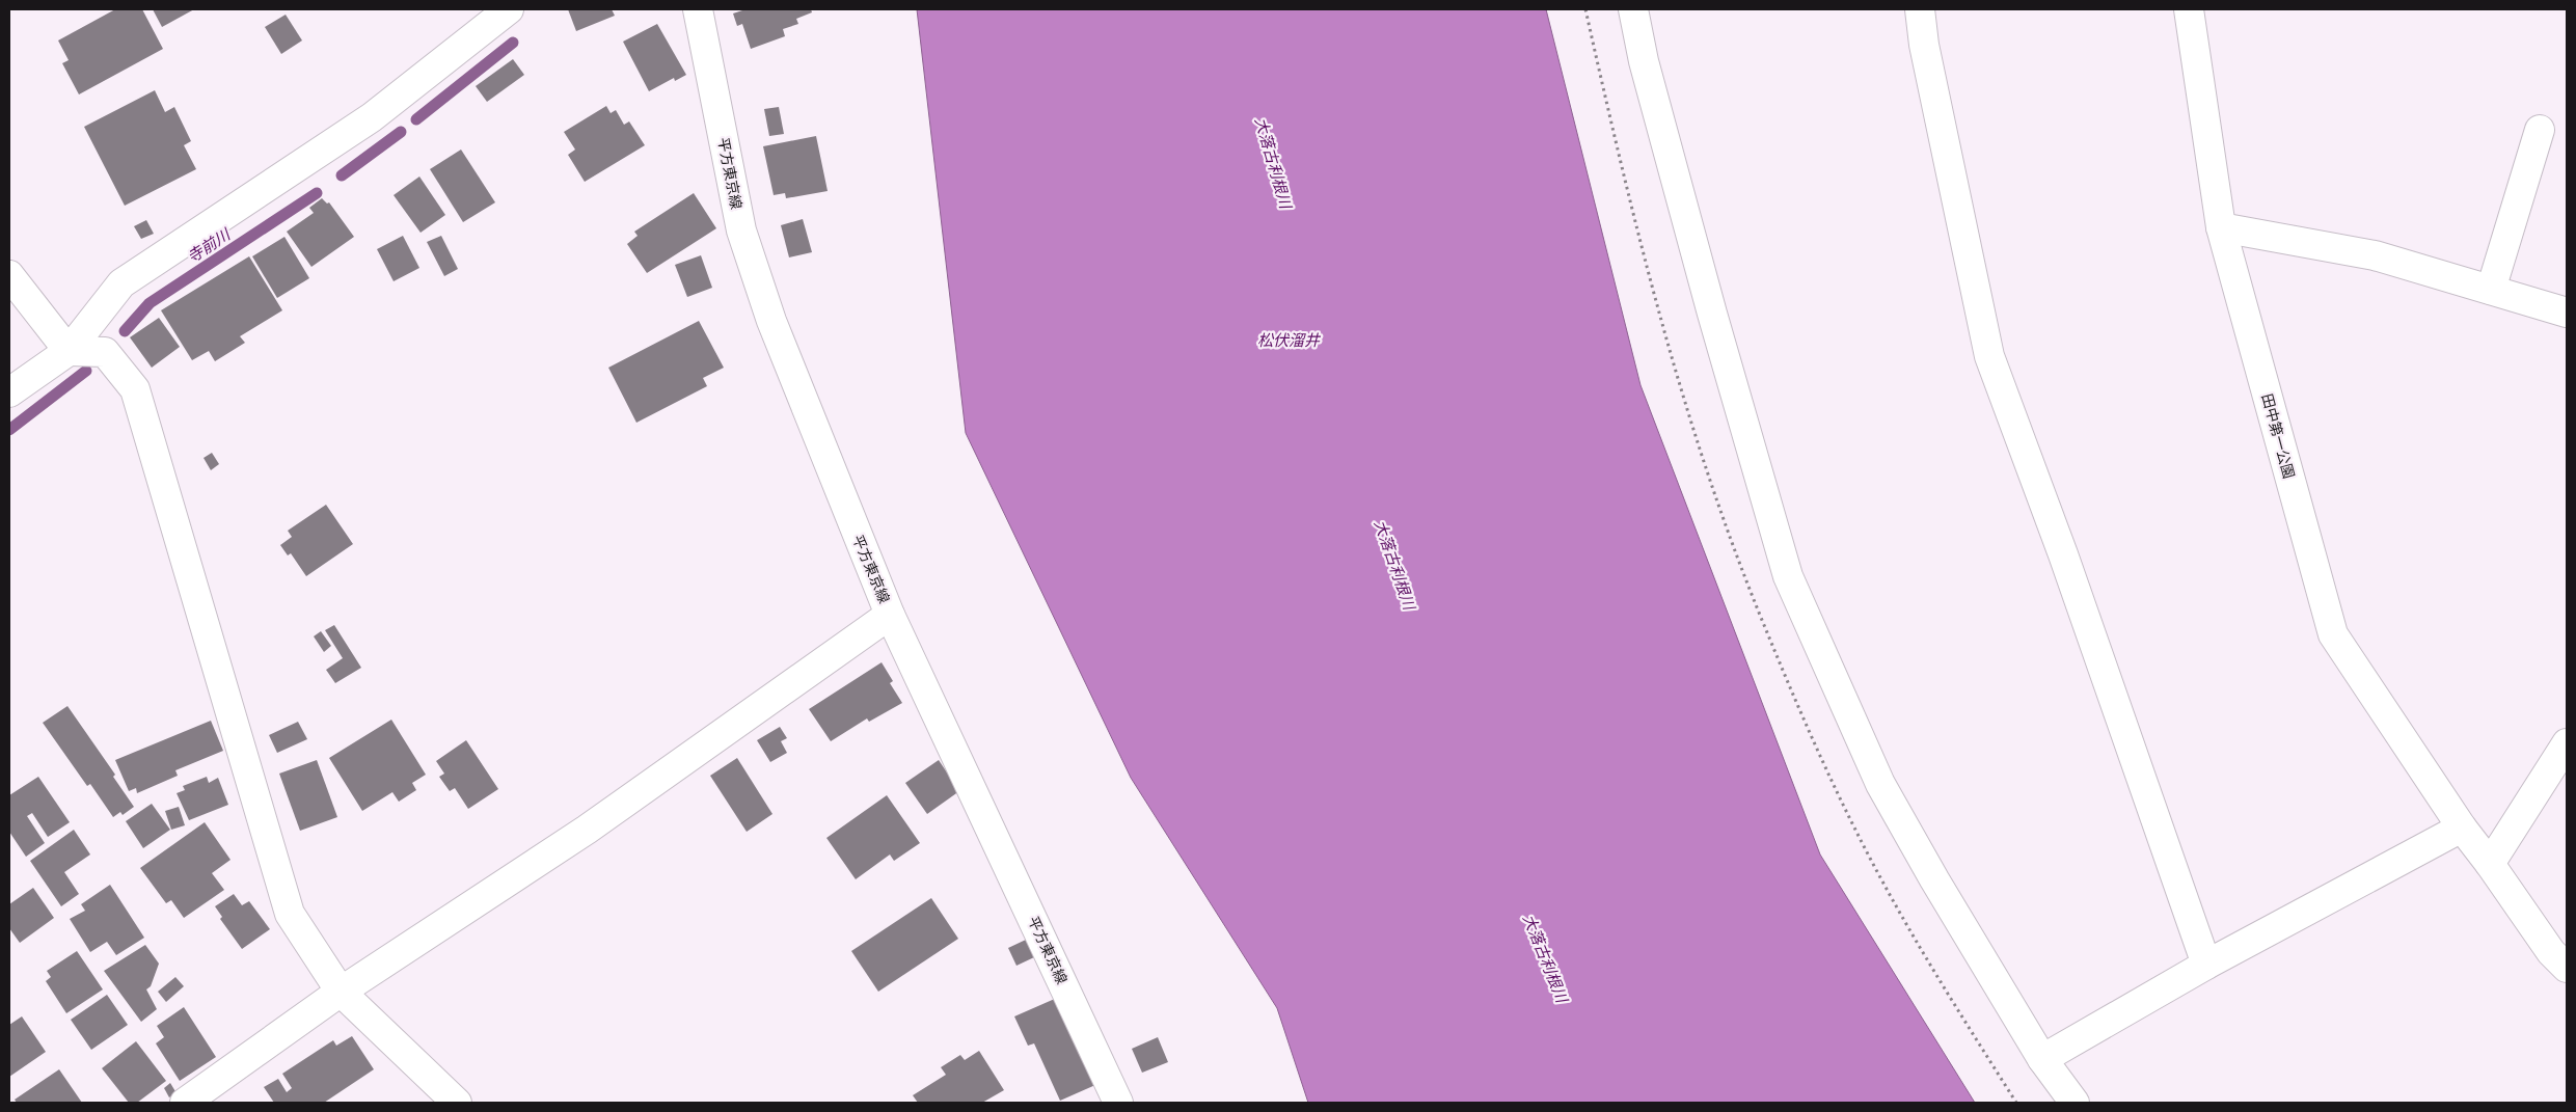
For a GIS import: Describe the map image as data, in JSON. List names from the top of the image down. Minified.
{"streets":{"street":["平方東京線","田中第一公園"]},"water":["大落古利根川","寺前川","松伏溜井"]}
